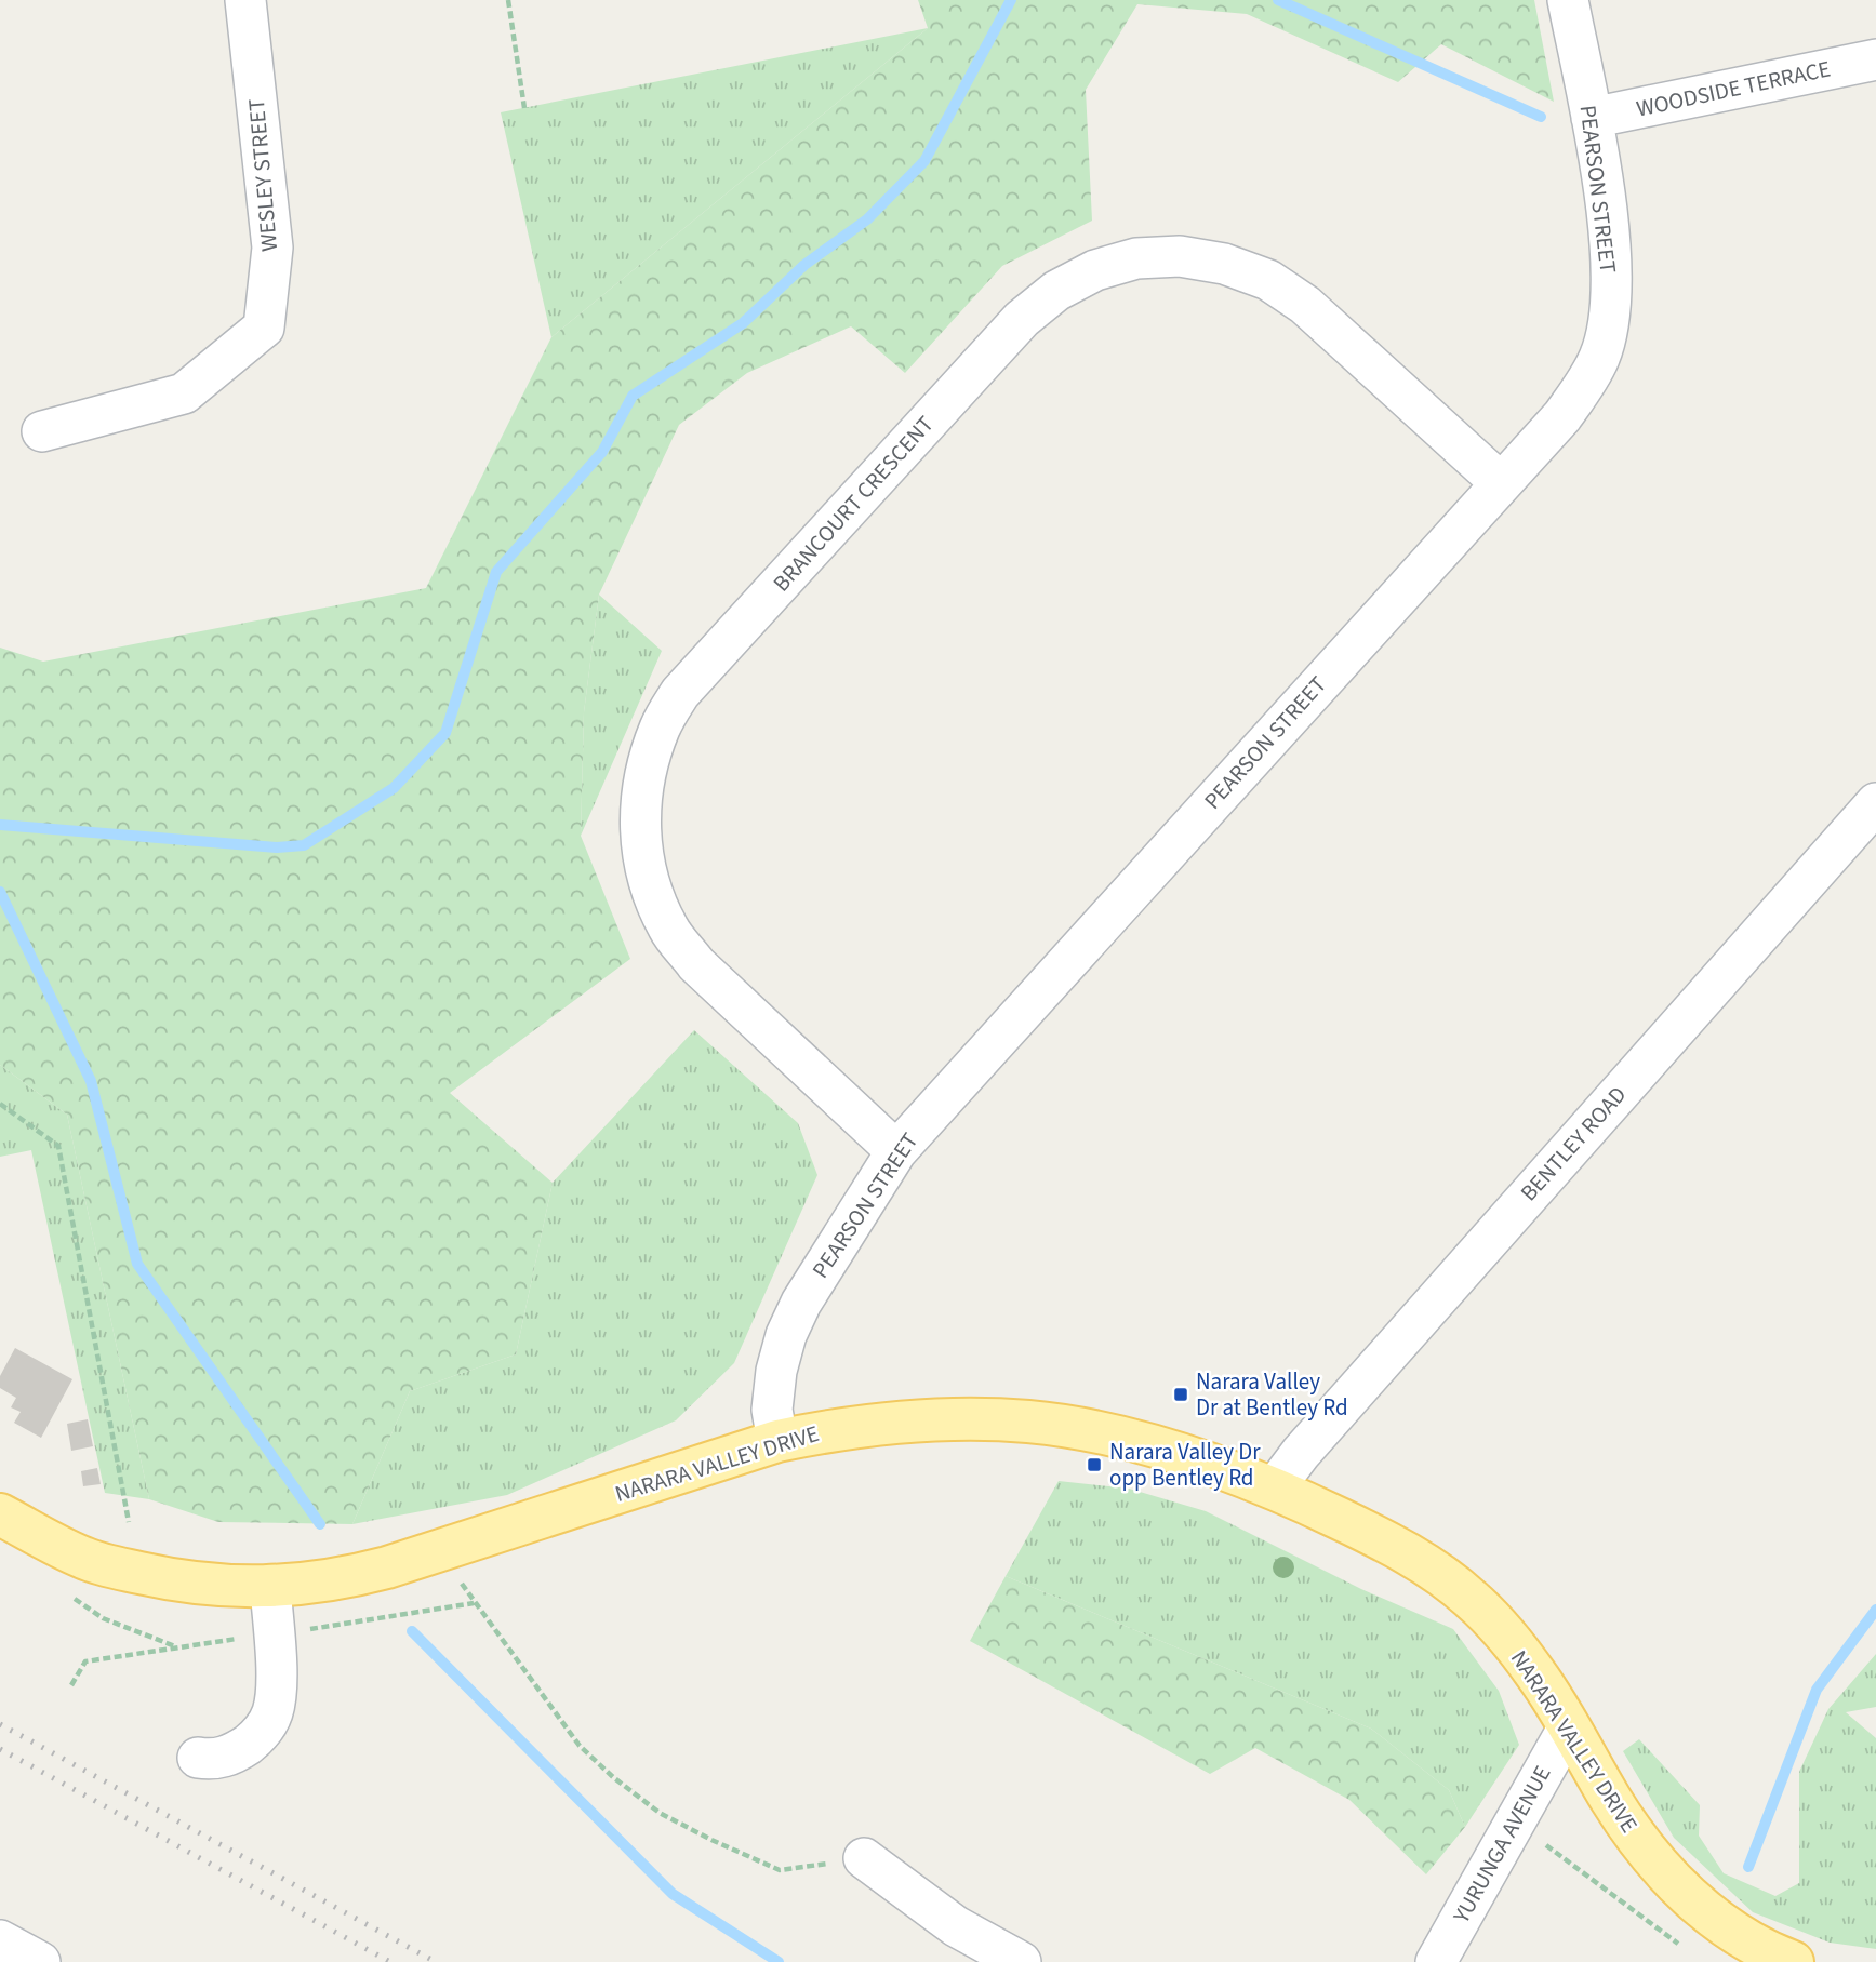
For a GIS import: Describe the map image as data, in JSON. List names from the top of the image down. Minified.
{"streets":{"main road":["NARARA VALLEY DRIVE"],"street":["WOODSIDE TERRACE","WESLEY STREET","PEARSON STREET","BRANCOURT CRESCENT","BENTLEY ROAD","YURUNGA AVENUE"]},"crossings":[["WOODSIDE TERRACE","PEARSON STREET"],["PEARSON STREET","BRANCOURT CRESCENT"],["PEARSON STREET","NARARA VALLEY DRIVE"],["BENTLEY ROAD","NARARA VALLEY DRIVE"],["NARARA VALLEY DRIVE","YURUNGA AVENUE"]],"places":{"transit":["Narara Valley Dr at Bentley Rd","Narara Valley Dr opp Bentley Rd"]}}
